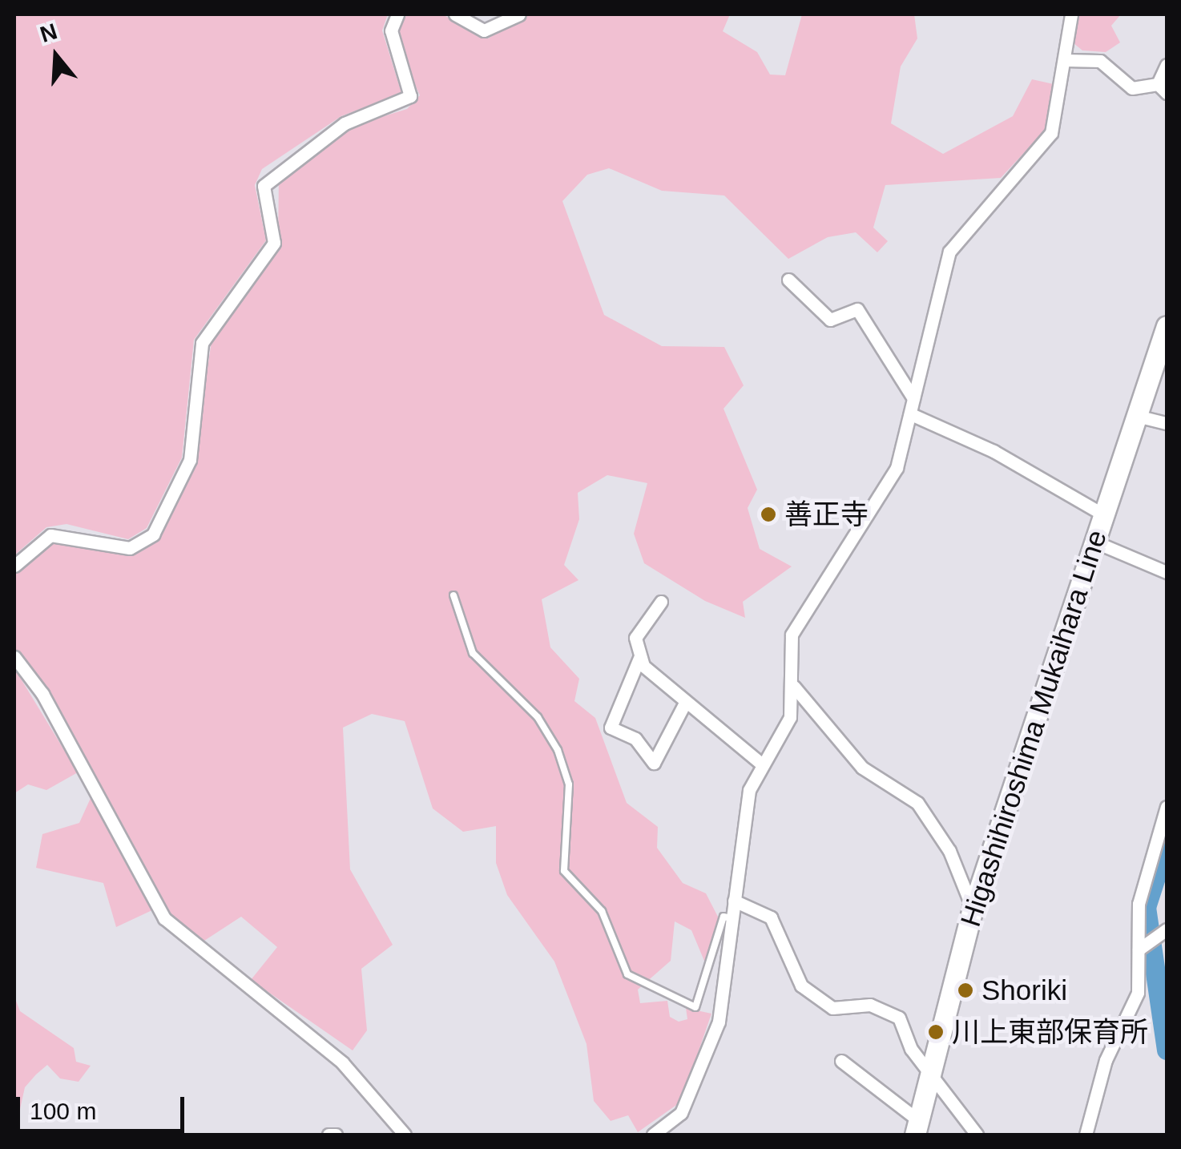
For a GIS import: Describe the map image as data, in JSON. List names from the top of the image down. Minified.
{"streets":{"main road":["Higashihiroshima Mukaihara Line"]},"places":["善正寺","Shoriki","川上東部保育所"],"scale_bar":"100 m","north":"top"}
